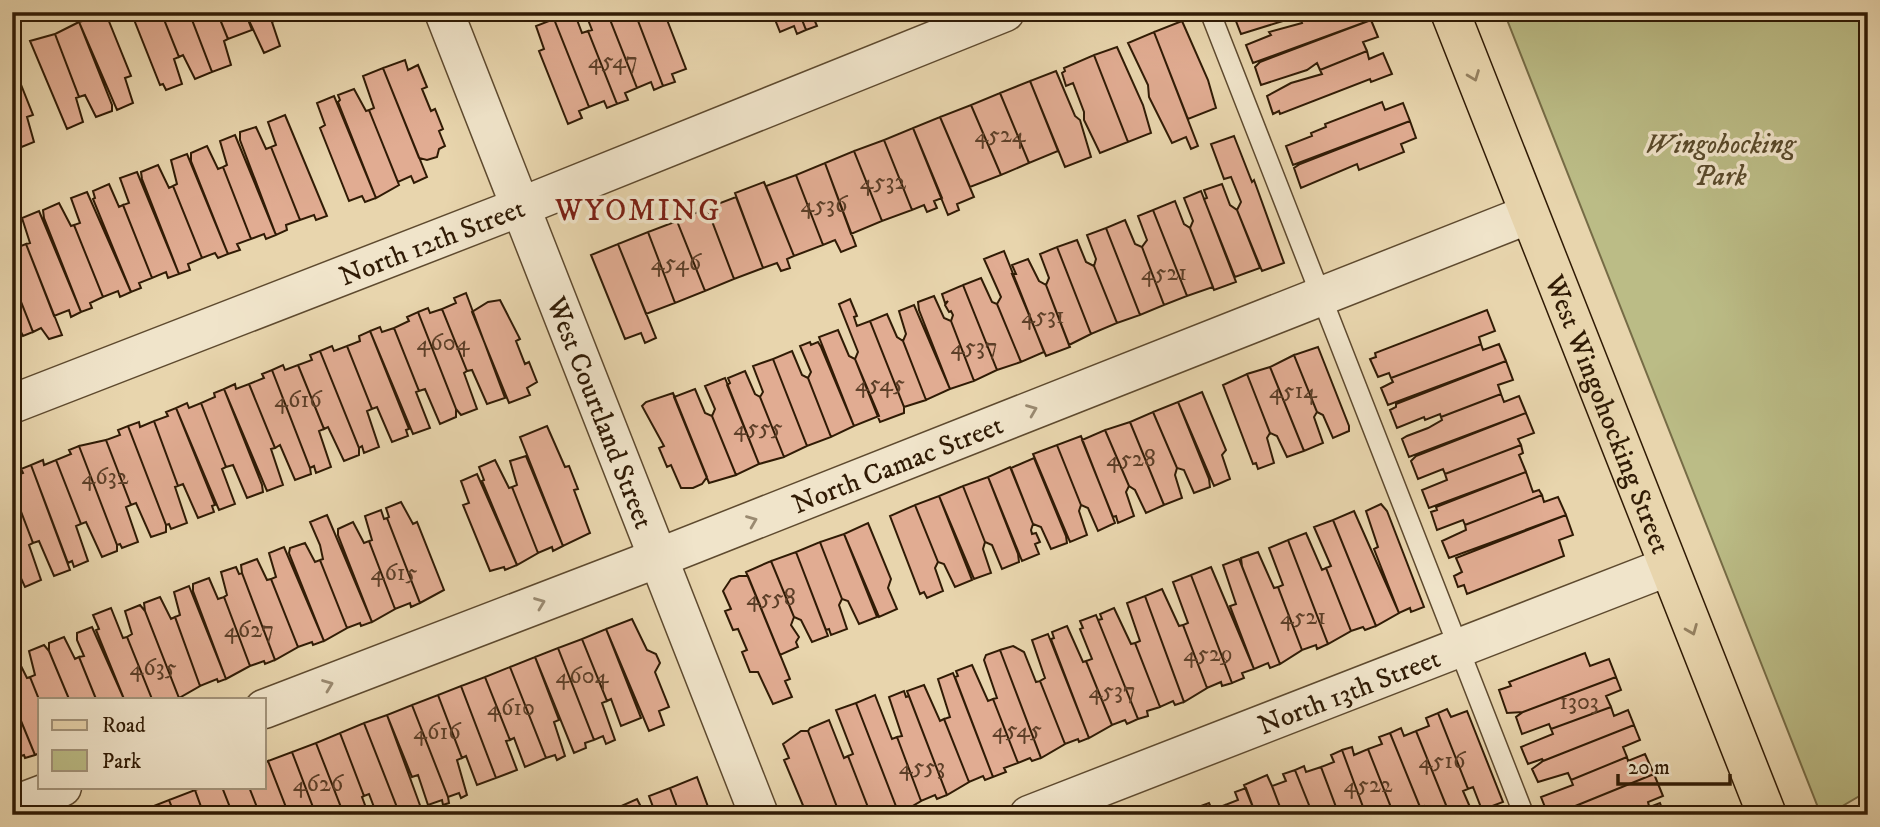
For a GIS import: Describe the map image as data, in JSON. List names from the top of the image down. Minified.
{"streets":{"main road":["West Wingohocking Street"],"street":["North 12th Street","West Courtland Street","North Camac Street","North 13th Street"]},"crossings":[["North 12th Street","West Courtland Street"],["West Courtland Street","North Camac Street"],["West Wingohocking Street","North Camac Street"],["West Wingohocking Street","North 13th Street"]],"one_way":["West Wingohocking Street","North Camac Street"],"districts":["WYOMING"],"parks":["Wingohocking Park"],"house_numbers":["4547","4524","4532","4536","4546","4521","4531","4604","4537","4545","4514","4616","4555","4528","4632","4615","4558","4521","4627","4529","4635","4604","4537","1303","4610","4545","4616","4516","4553","4626","4522"],"legend":["Road","Park"],"scale_bar":"20 m"}
